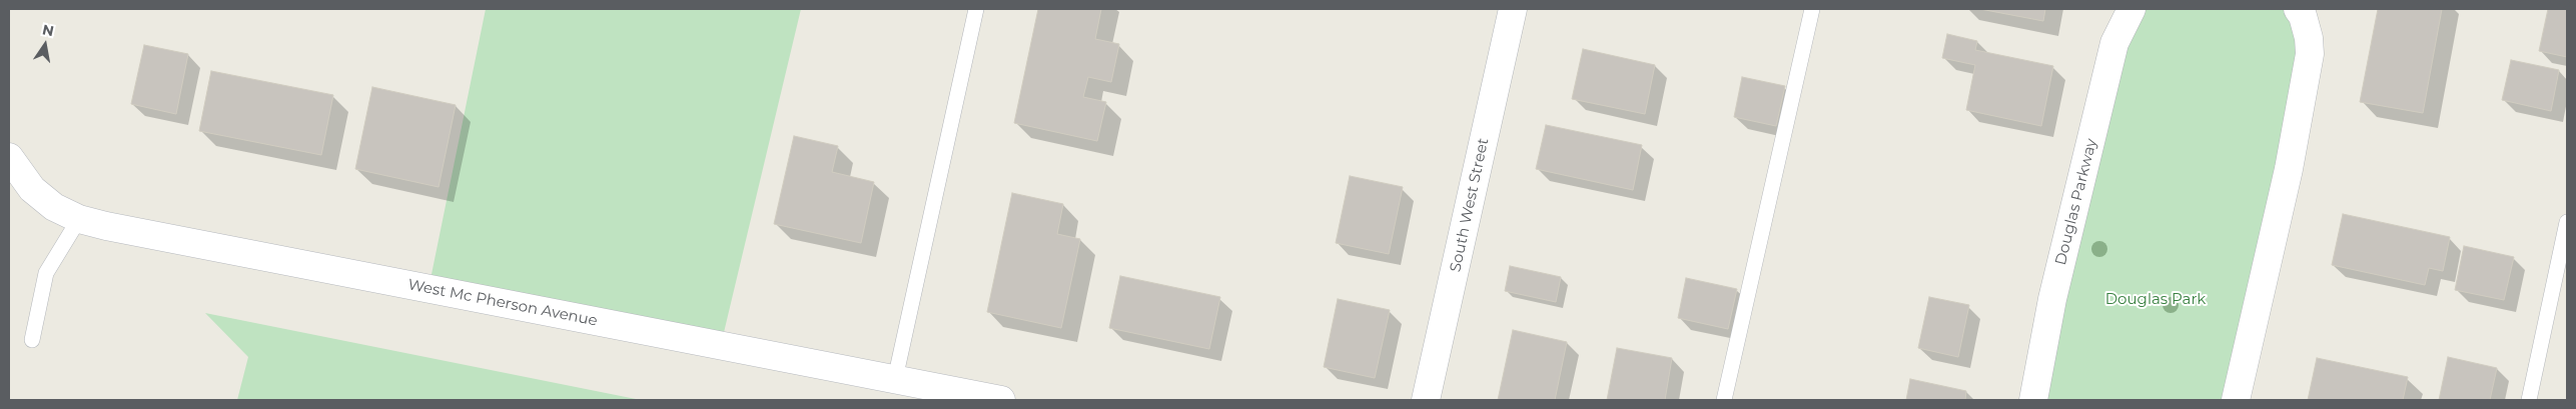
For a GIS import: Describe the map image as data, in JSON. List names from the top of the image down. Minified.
{"streets":{"street":["Douglas Parkway","South West Street","West Mc Pherson Avenue"]},"parks":["Douglas Park"],"north":"top"}
